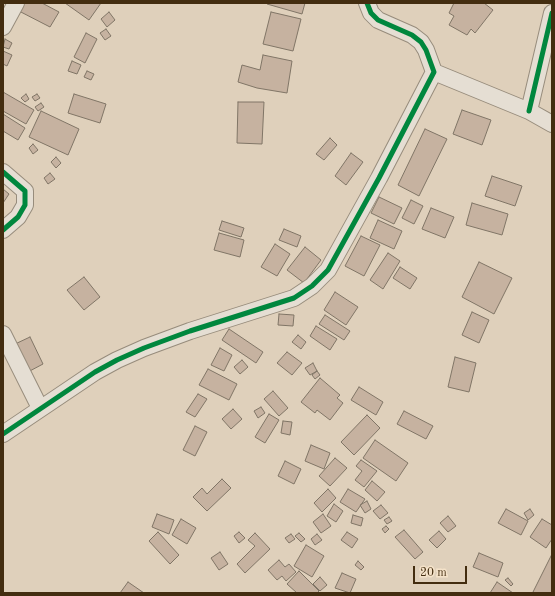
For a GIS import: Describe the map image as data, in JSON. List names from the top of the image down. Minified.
{"scale_bar":"20 m"}
